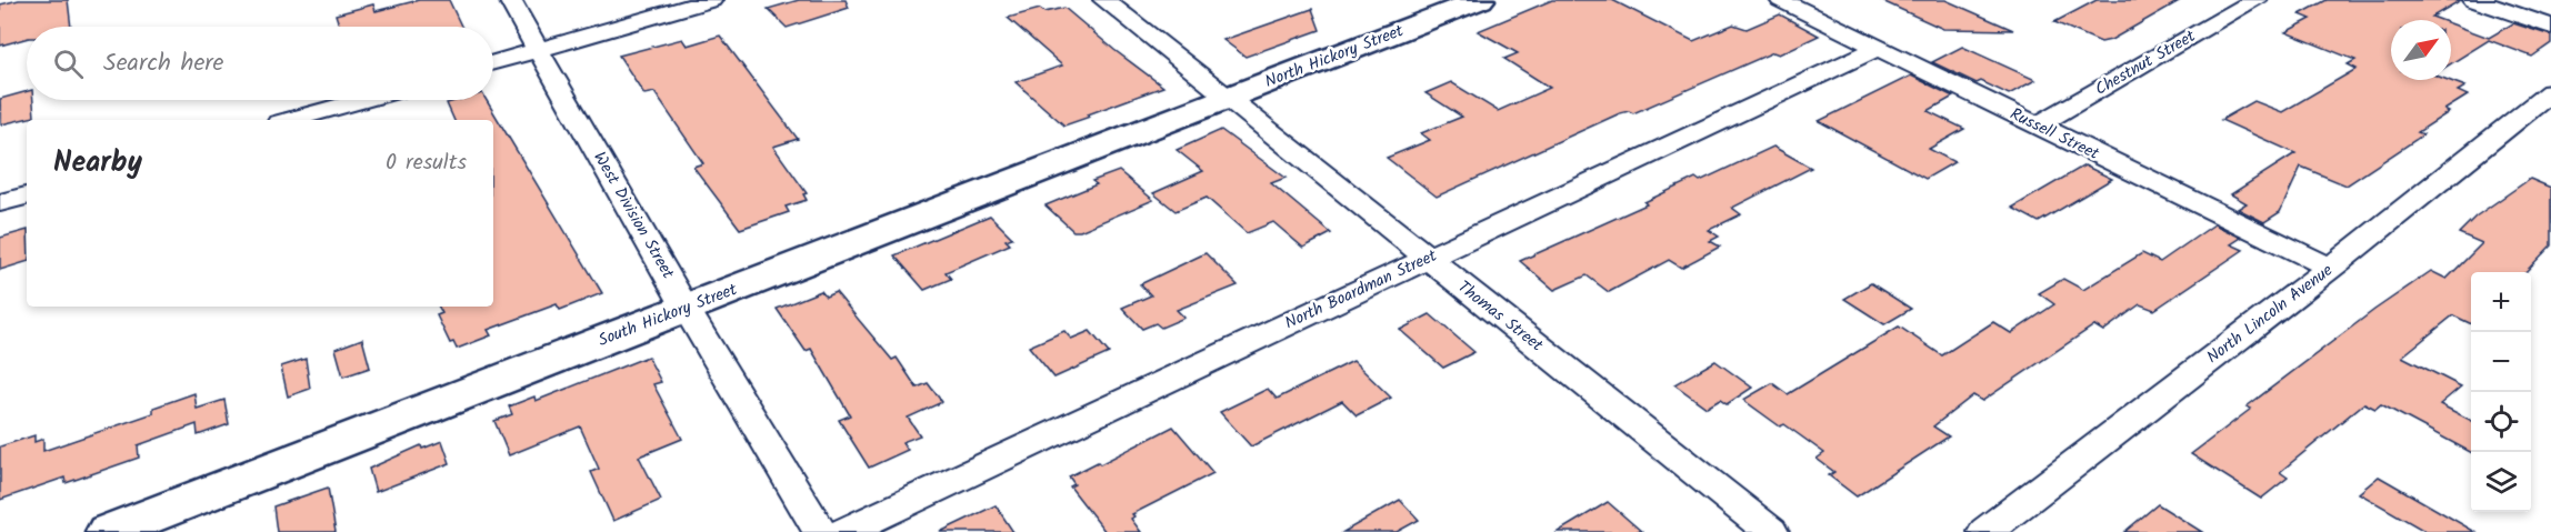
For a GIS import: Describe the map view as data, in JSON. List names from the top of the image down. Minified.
{"streets":{"street":["North Hickory Street","Chestnut Street","Russell Street","West Division Street","North Boardman Street","North Lincoln Avenue","South Hickory Street","Thomas Street"]},"crossings":[["North Hickory Street","South Hickory Street"],["North Hickory Street","Thomas Street"],["Chestnut Street","Russell Street"],["Russell Street","North Boardman Street"],["Russell Street","North Lincoln Avenue"],["West Division Street","South Hickory Street"],["North Boardman Street","Thomas Street"],["South Hickory Street","Thomas Street"]],"north":"top right","page":{"search":"Search here","heading":["Nearby","0 results"],"map_buttons":["+","−"]}}
